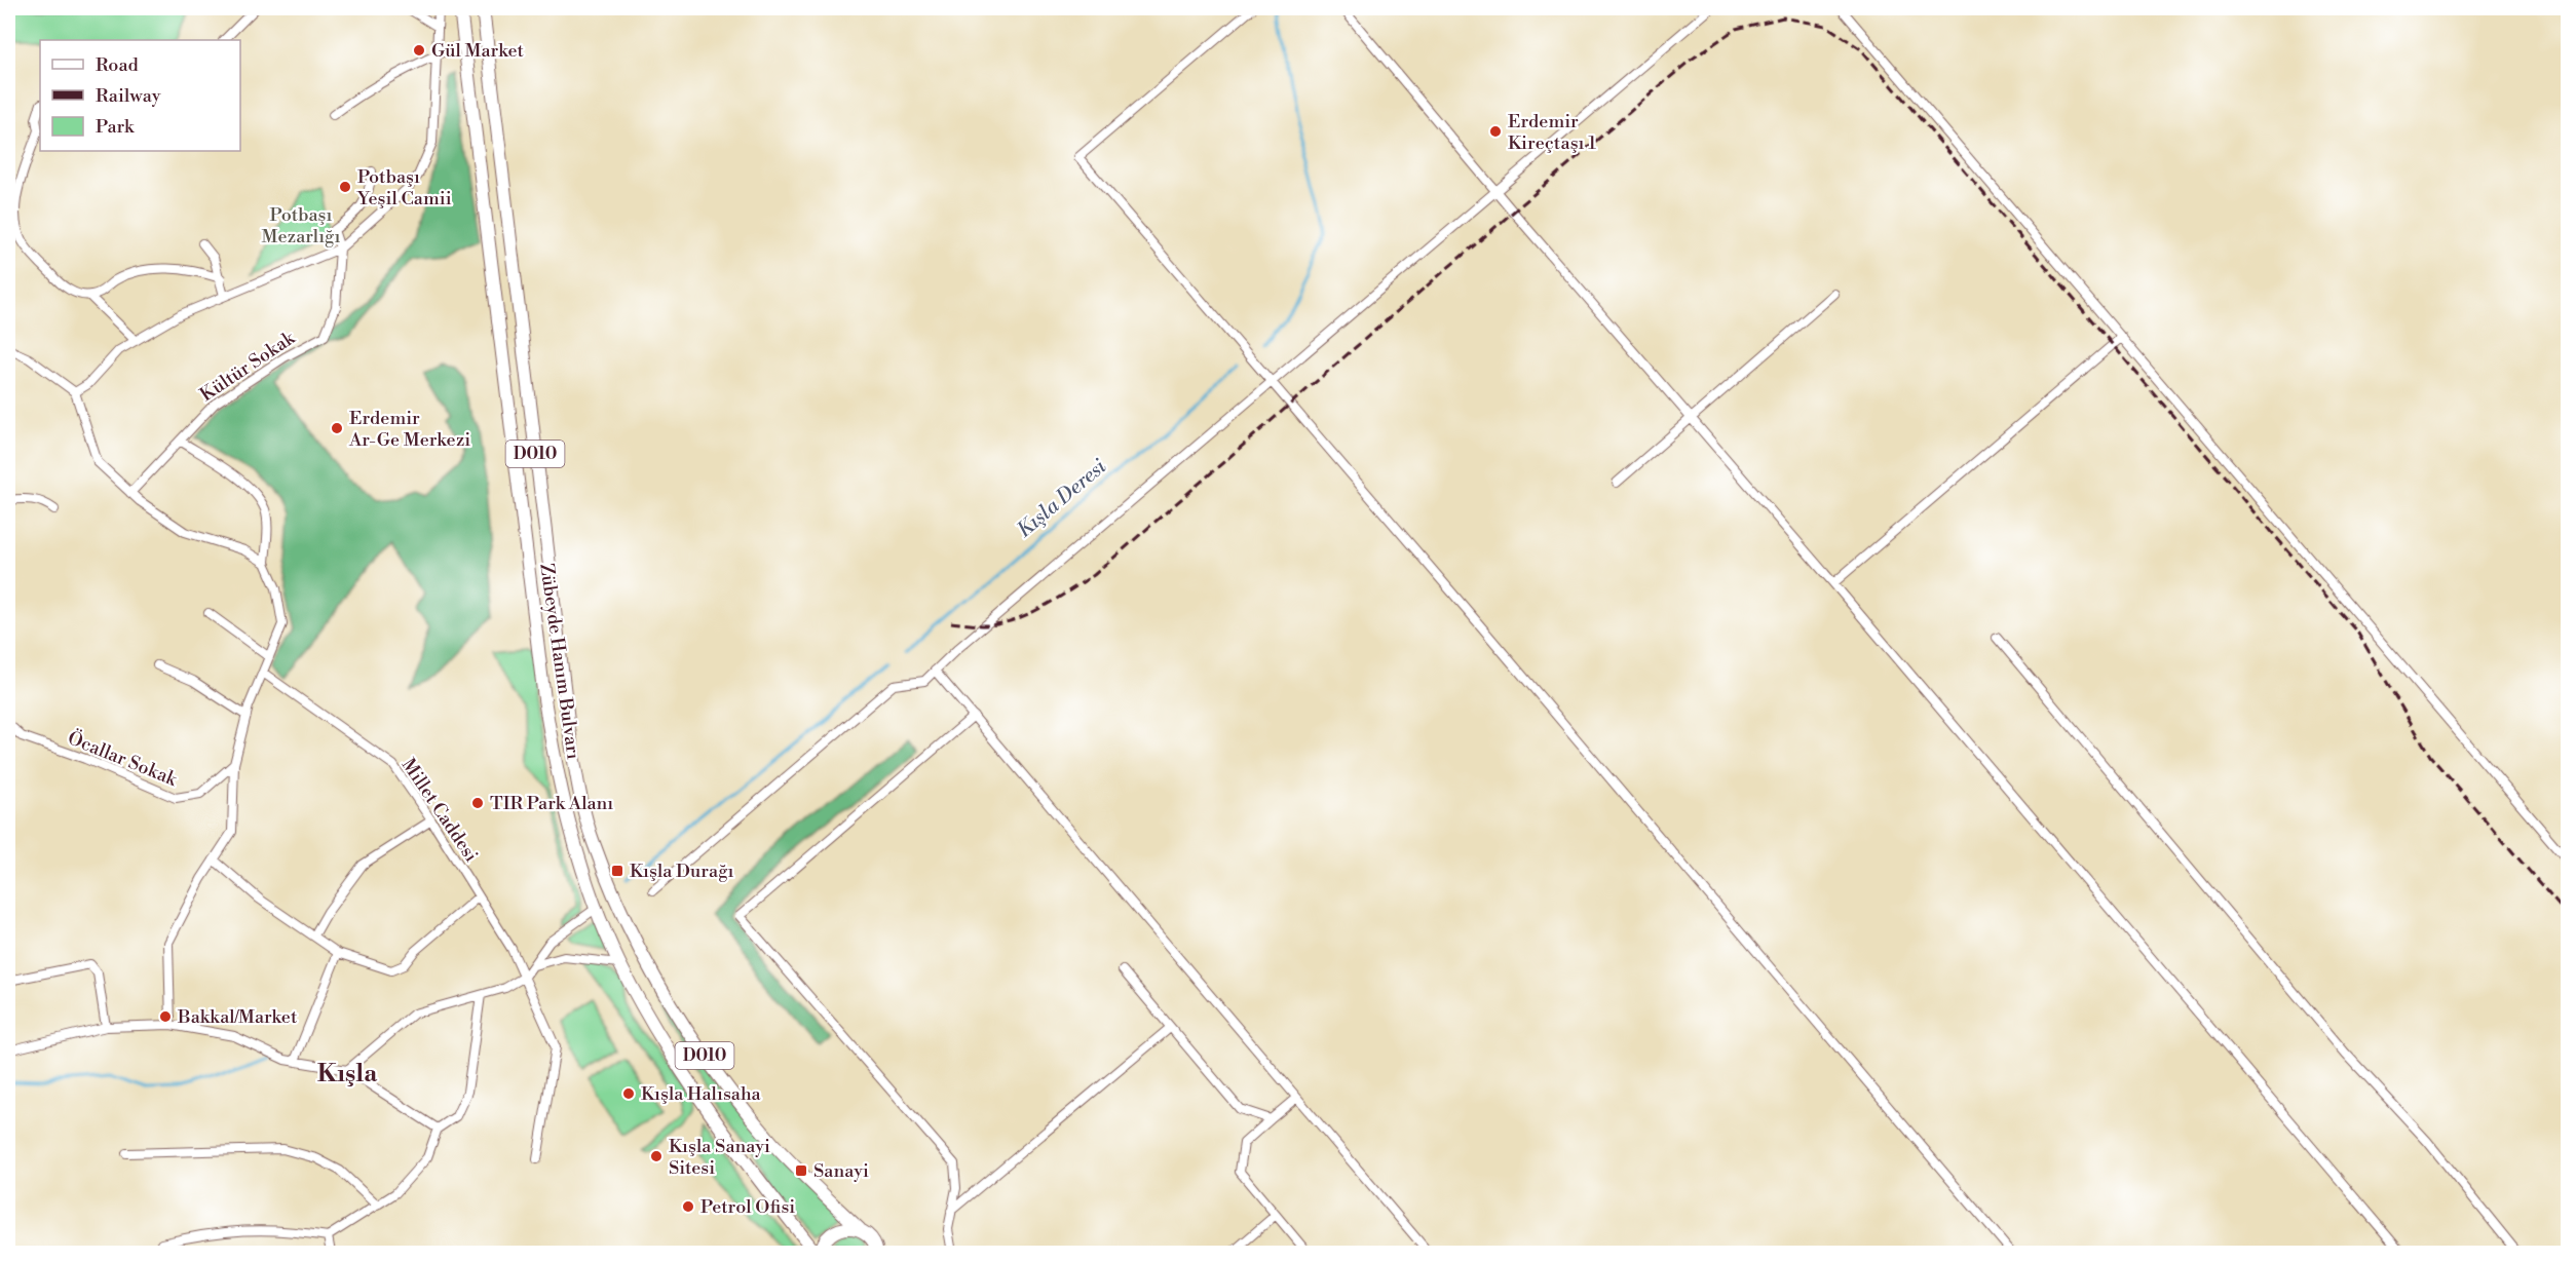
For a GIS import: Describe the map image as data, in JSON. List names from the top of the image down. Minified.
{"streets":{"highway":["D010","Zübeyde Hanım Bulvarı"],"street":["Kültür Sokak","Öcallar Sokak","Millet Caddesi"]},"districts":["Kışla"],"water":["Kışla Deresi"],"parks":["Potbaşı Mezarlığı"],"places":{"other":["Gül Market","Erdemir Kireçtaşı 1","Potbaşı Yeşil Camii","Erdemir Ar-Ge Merkezi","TIR Park Alanı","Bakkal/Market","Kışla Halısaha","Kışla Sanayi Sitesi","Petrol Ofisi"],"transit":["Kışla Durağı","Sanayi"]},"legend":["Road","Railway","Park"]}
